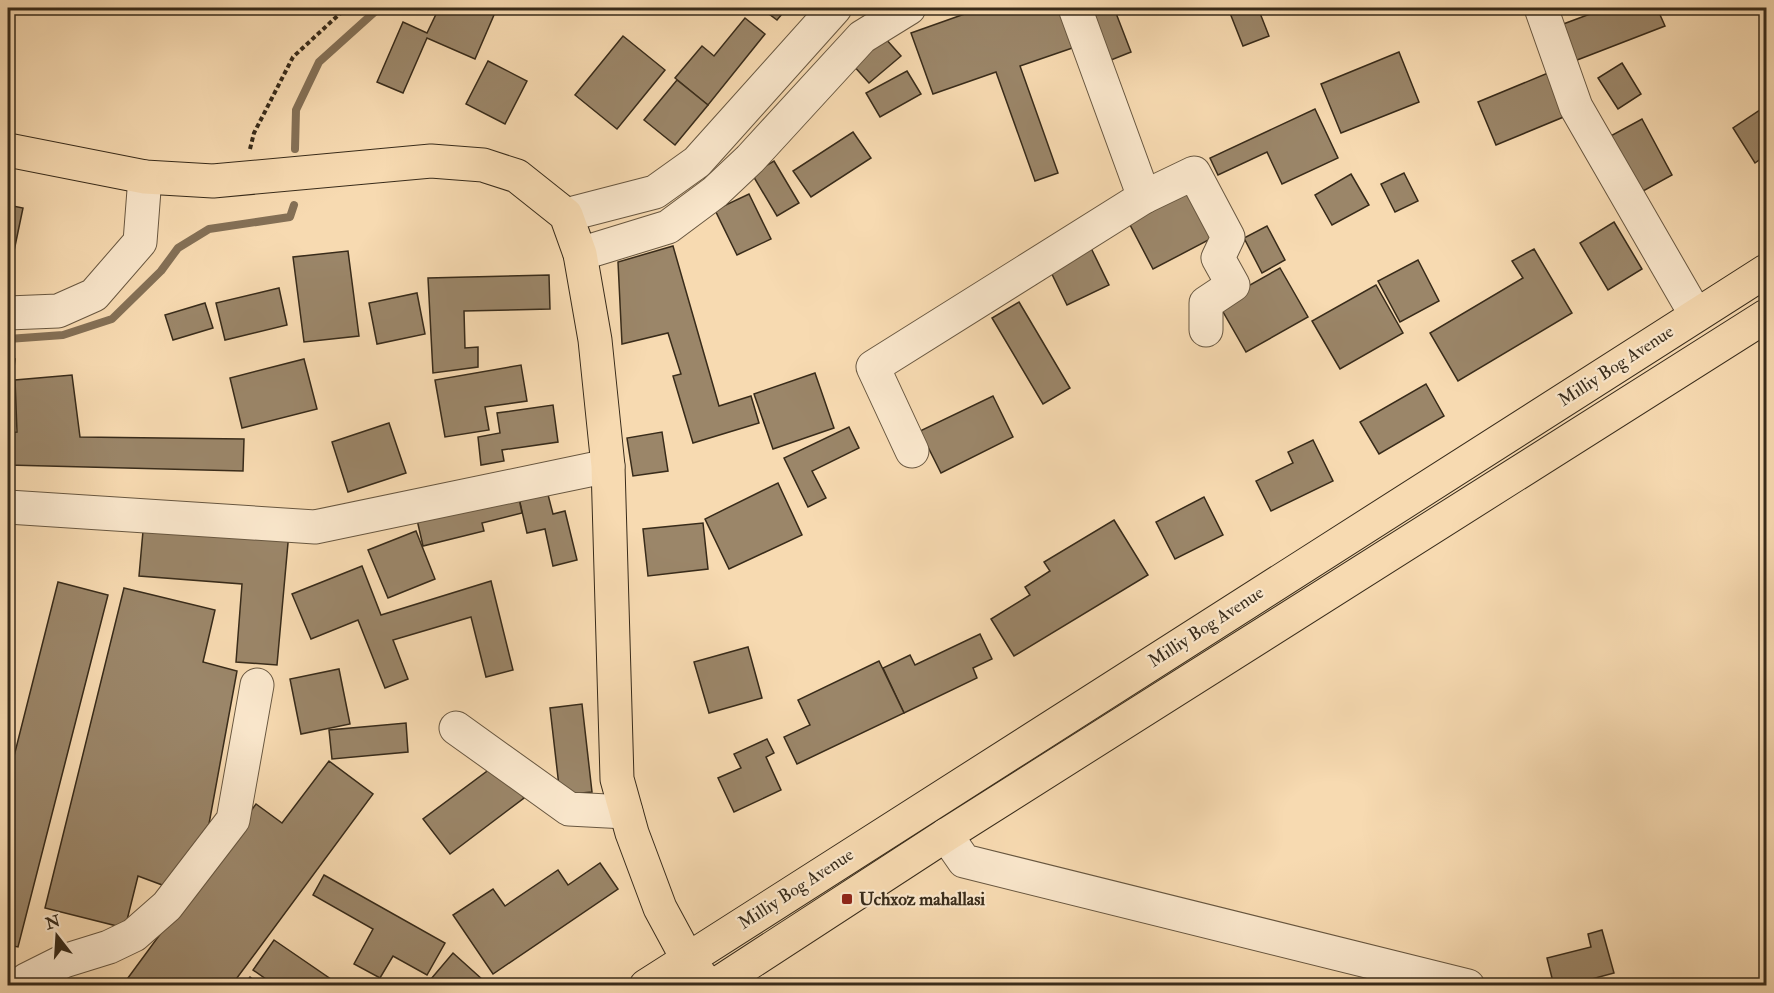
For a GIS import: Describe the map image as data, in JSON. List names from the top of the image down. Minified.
{"streets":{"main road":["Milliy Bog Avenue"]},"places":{"transit":["Uchxoz mahallasi"]},"north":"top"}
